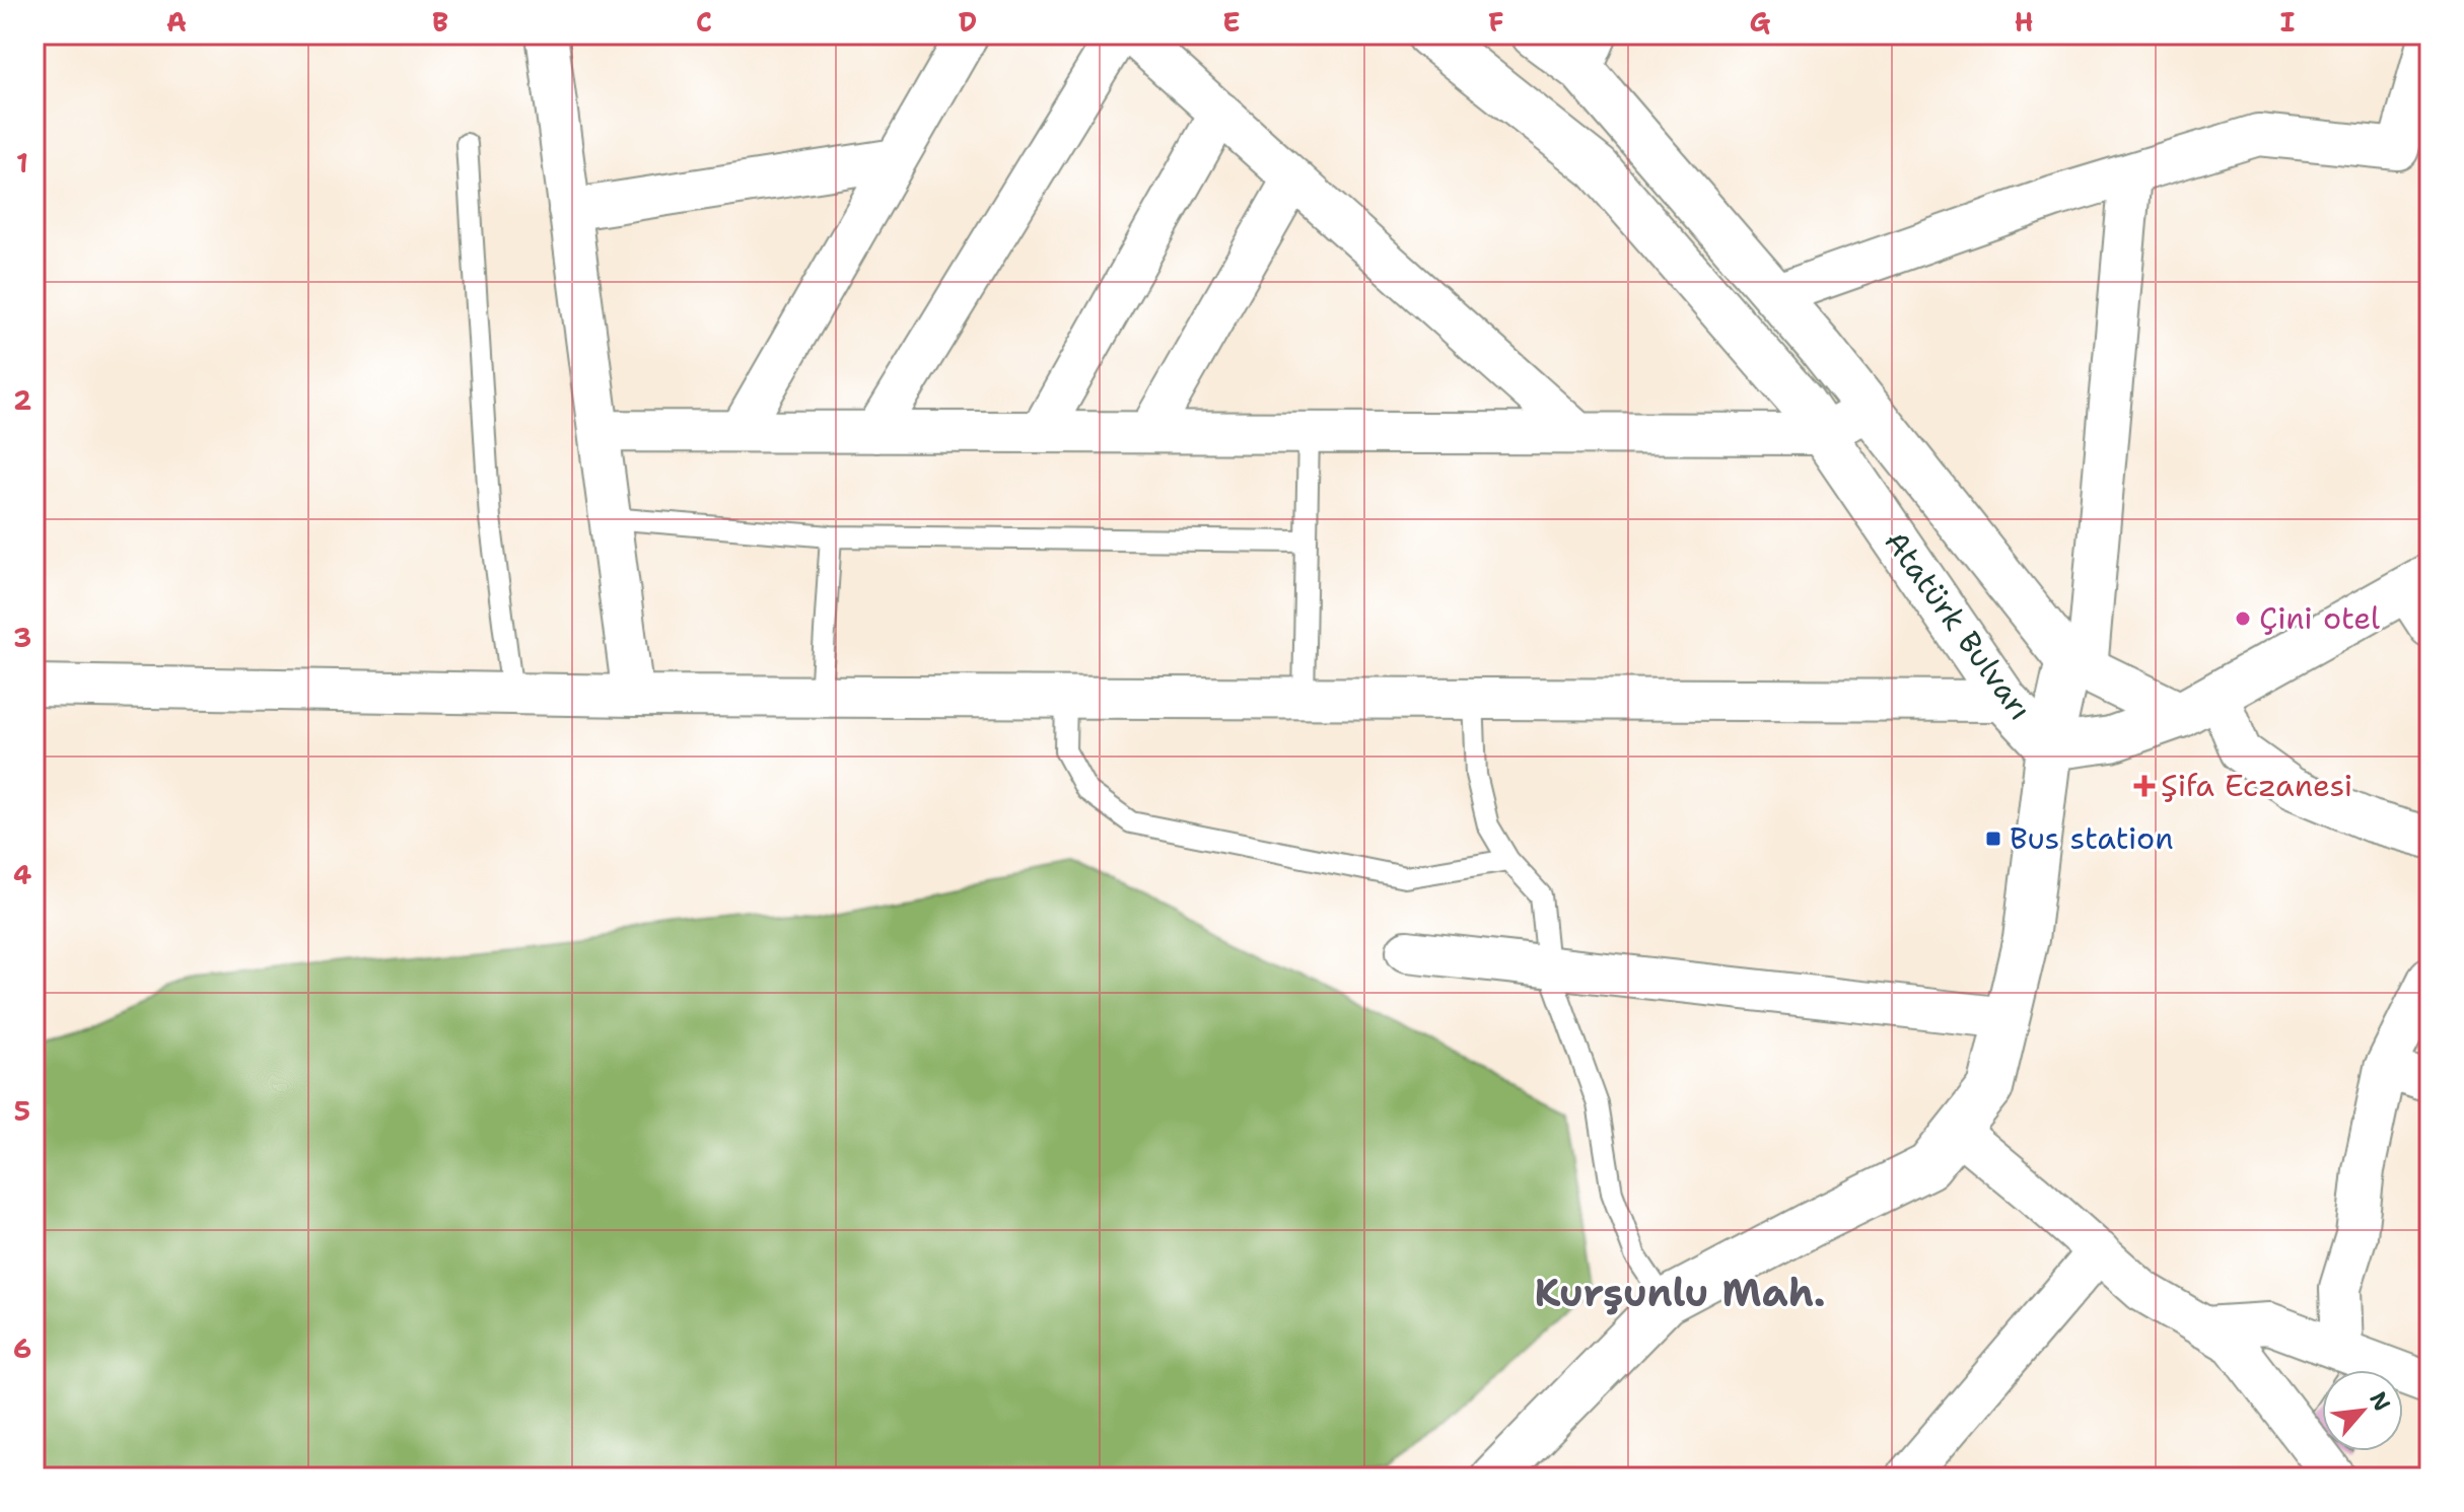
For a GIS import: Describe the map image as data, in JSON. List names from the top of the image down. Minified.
{"streets":{"main road":["Atatürk Bulvarı"]},"districts":["Kurşunlu Mah."],"places":{"other":["Çini otel"],"health":["Şifa Eczanesi"],"transit":["Bus station"]},"north":"top right","grid":{"columns":["A","B","C","D","E","F","G","H","I"],"rows":["1","2","3","4","5","6"]}}
